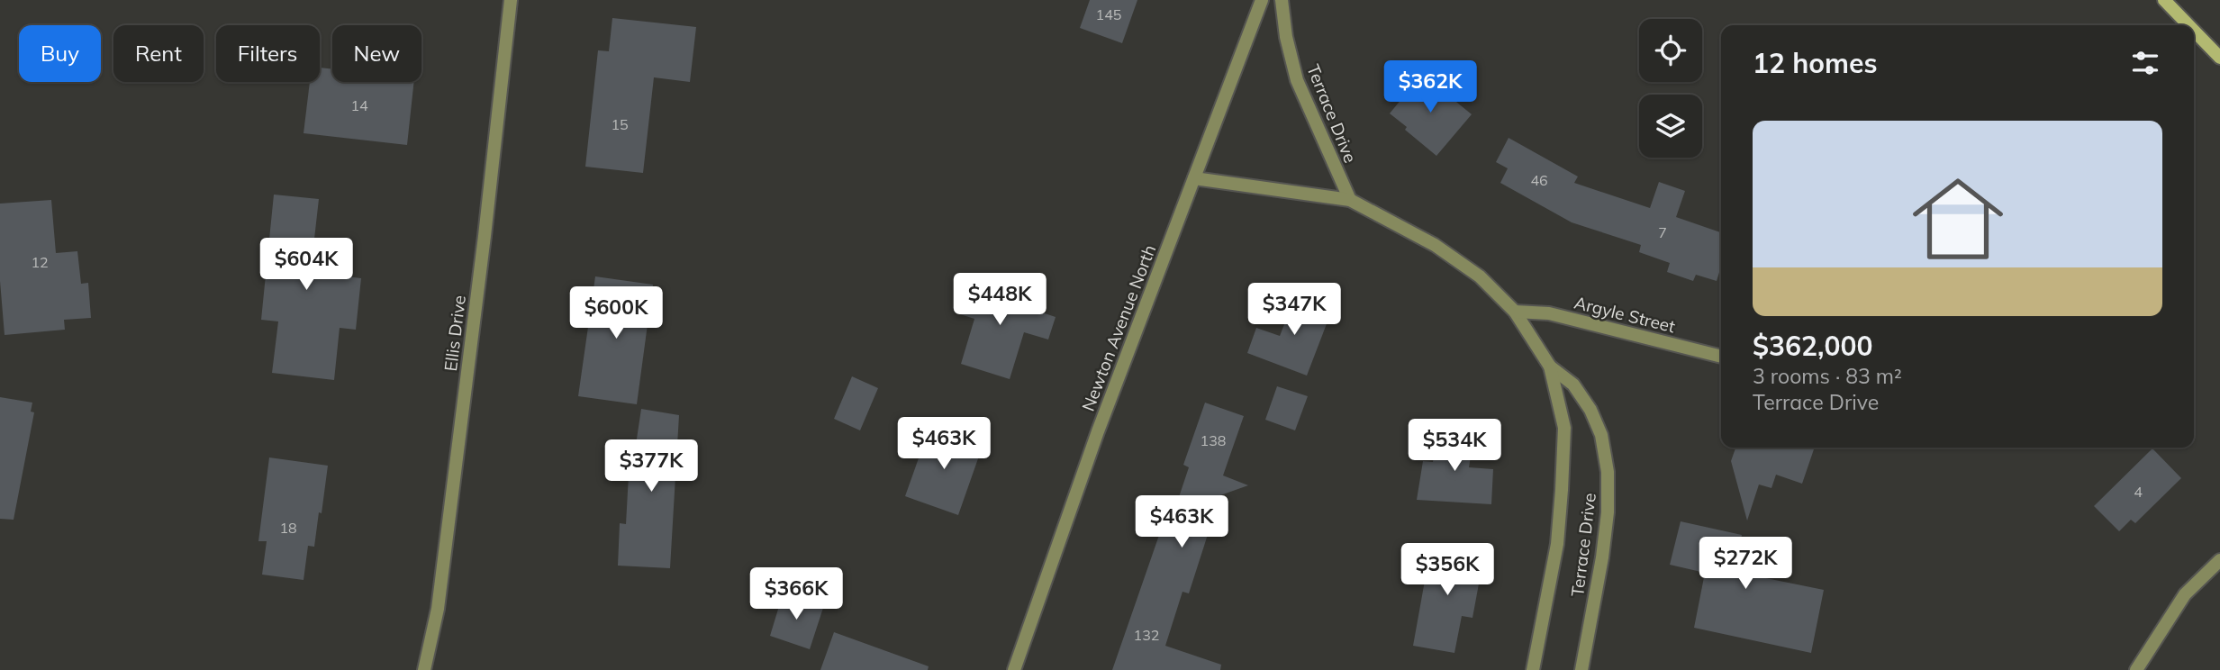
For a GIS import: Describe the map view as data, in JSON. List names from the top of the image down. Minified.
{"streets":{"street":["Terrace Drive","Argyle Street","Newton Avenue North","Ellis Drive"]},"crossings":[["Terrace Drive","Argyle Street"],["Terrace Drive","Newton Avenue North"]],"house_numbers":["145","14","15","46","7","12","138","4","18","132"],"page":{"chip":["Buy","Rent","Filters","New"],"heading":"12 homes","price":["$362K","$604K","$448K","$347K","$600K","$463K","$534K","$377K","$463K","$272K","$356K","$366K"],"list":[{"name":"$362,000","note":"3 rooms · 83 m² · Terrace Drive"}]}}
